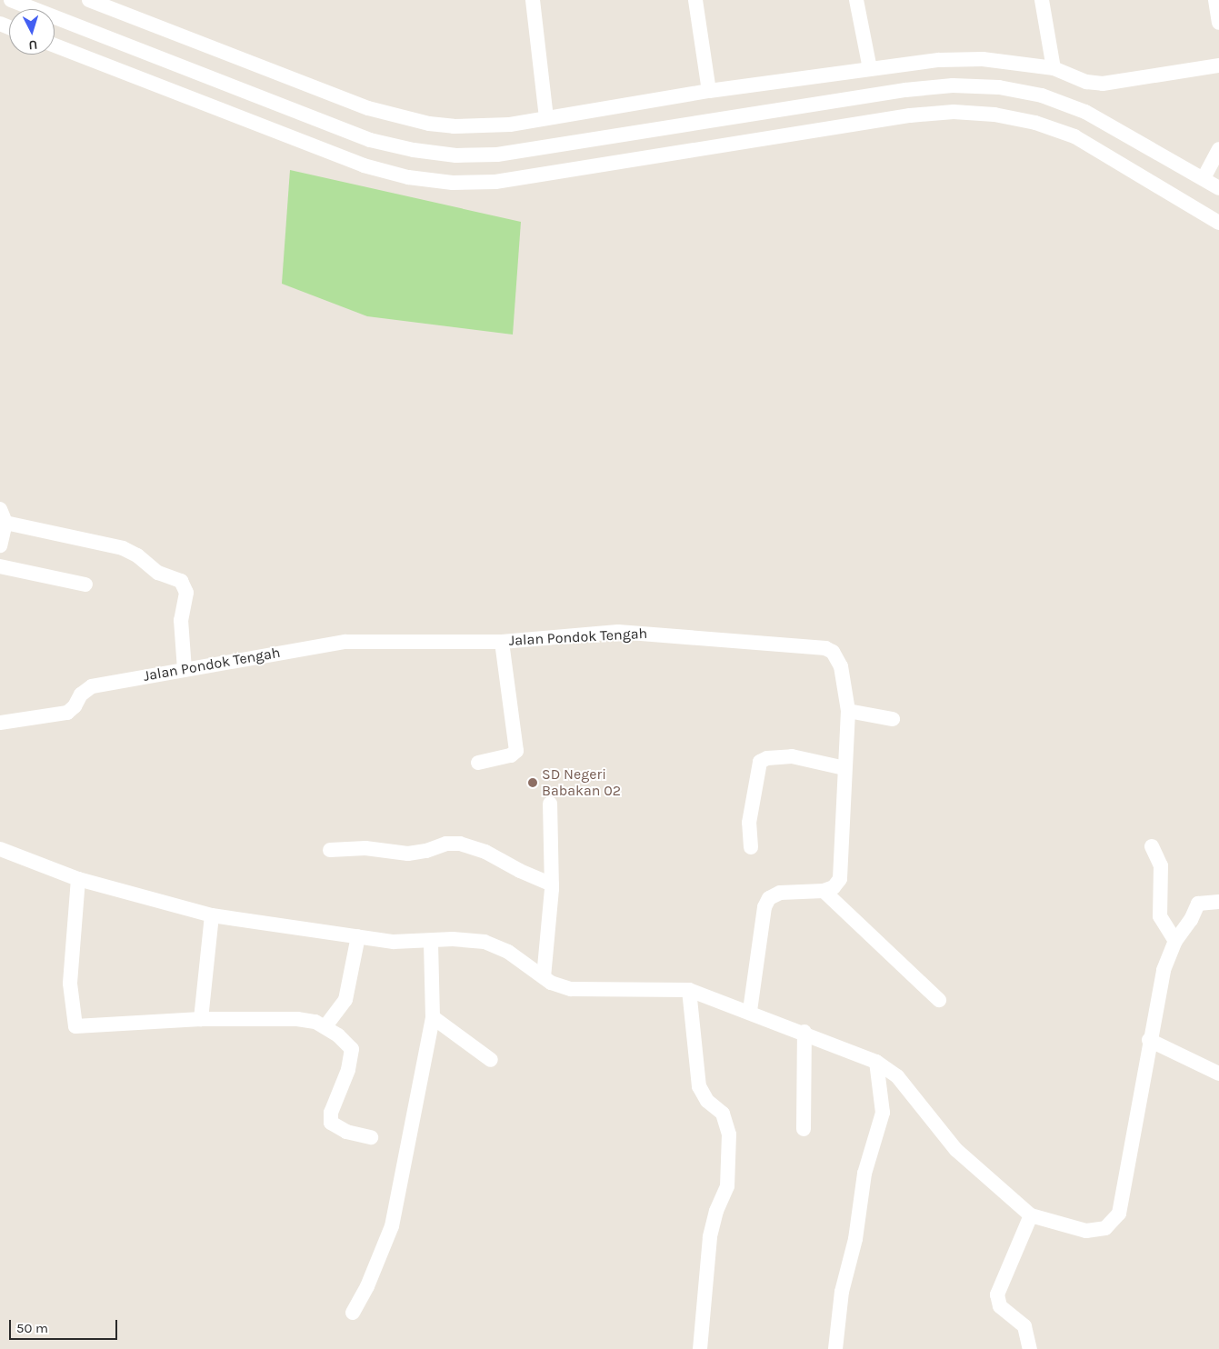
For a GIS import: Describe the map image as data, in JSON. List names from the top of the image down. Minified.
{"streets":{"street":["Jalan Pondok Tengah"]},"places":["SD Negeri Babakan 02"],"scale_bar":"50 m","north":"bottom"}
